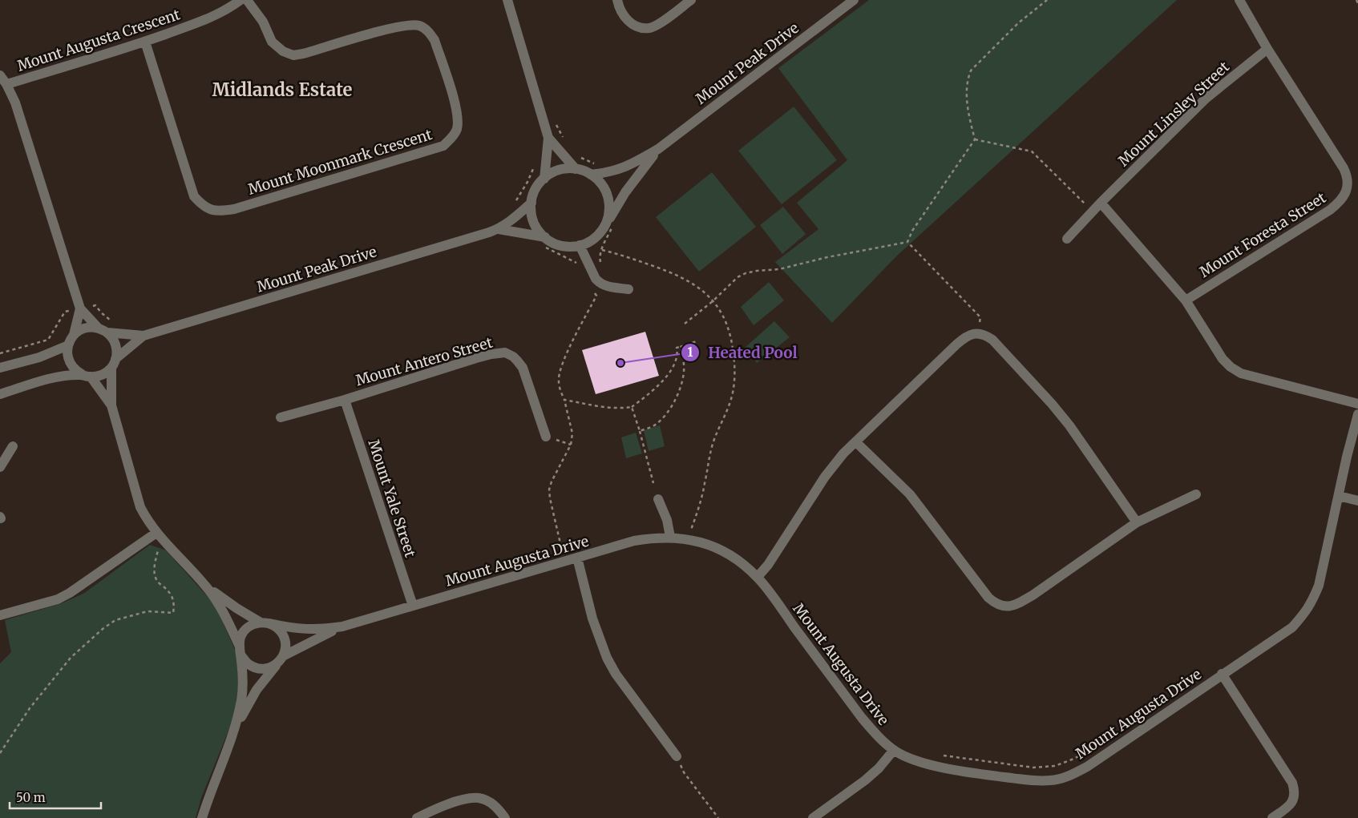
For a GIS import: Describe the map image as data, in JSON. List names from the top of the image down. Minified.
{"streets":{"street":["Mount Augusta Crescent","Mount Peak Drive","Mount Linsley Street","Mount Moonmark Crescent","Mount Foresta Street","Mount Antero Street","Mount Yale Street","Mount Augusta Drive"]},"crossings":[["Mount Augusta Crescent","Mount Peak Drive"],["Mount Augusta Crescent","Mount Moonmark Crescent"],["Mount Augusta Crescent","Mount Augusta Drive"],["Mount Peak Drive","Mount Augusta Drive"],["Mount Linsley Street","Mount Foresta Street"],["Mount Antero Street","Mount Yale Street"],["Mount Yale Street","Mount Augusta Drive"]],"districts":["Midlands Estate"],"places":["Heated Pool"],"scale_bar":"50 m"}
